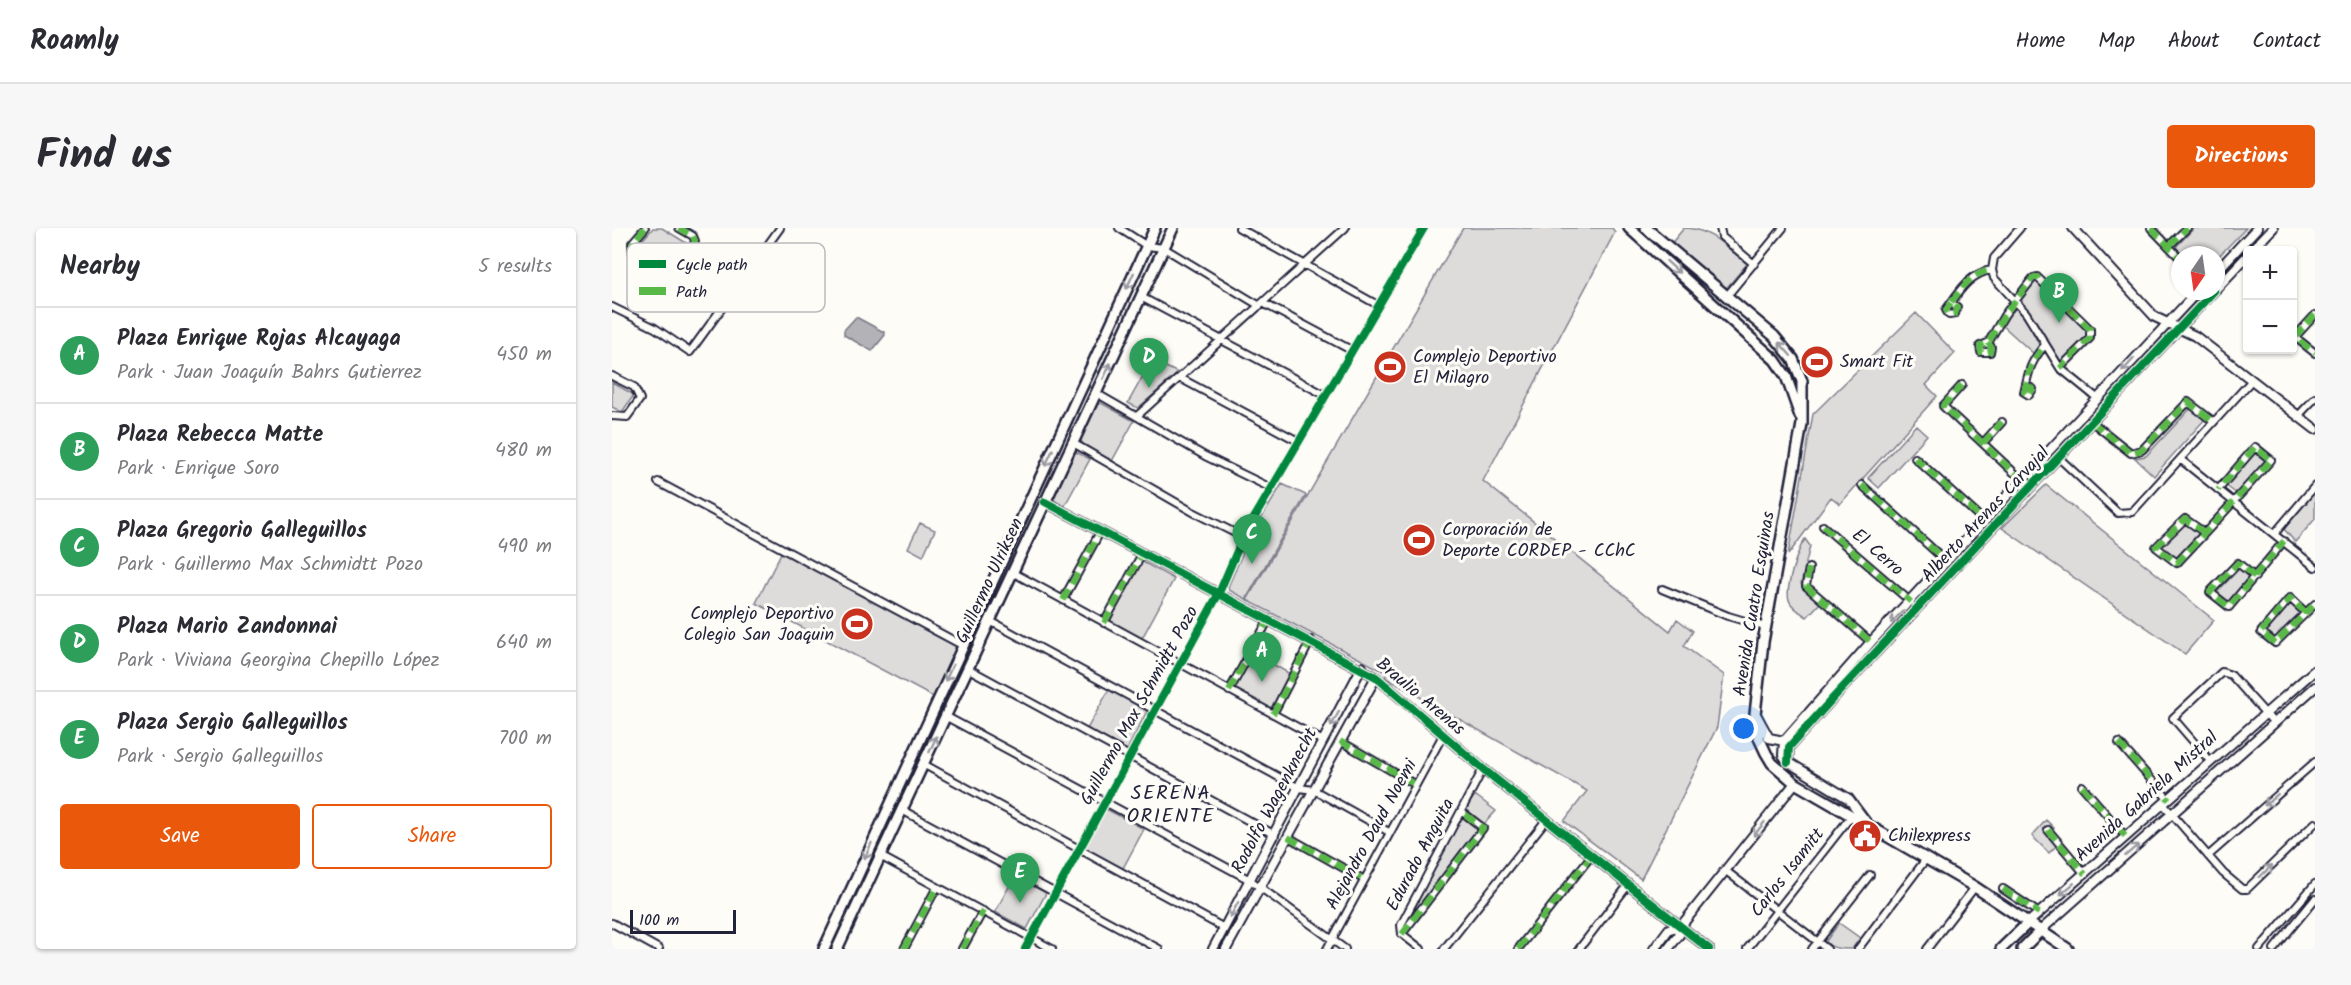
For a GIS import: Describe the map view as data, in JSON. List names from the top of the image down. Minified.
{"streets":{"main road":["Guillermo Ulriksen","Avenida Cuatro Esquinas","Avenida Gabriela Mistral"],"street":["Alberto Arenas Carvajal","El Cerro","Braulio Arenas","Guillermo Max Schmidtt Pozo","Rodolfo Wagenknecht","Alejandro Daud Noemi","Edurado Anguita","Carlos Isamitt"]},"crossings":[["Alberto Arenas Carvajal","El Cerro"],["Guillermo Ulriksen","Braulio Arenas"],["Avenida Cuatro Esquinas","Carlos Isamitt"],["Braulio Arenas","Guillermo Max Schmidtt Pozo"],["Braulio Arenas","Rodolfo Wagenknecht"],["Braulio Arenas","Alejandro Daud Noemi"],["Braulio Arenas","Edurado Anguita"]],"districts":["SERENA ORIENTE"],"places":{"sports":["Smart Fit","Complejo Deportivo El Milagro","Corporación de Deporte CORDEP - CChC","Complejo Deportivo Colegio San Joaquin"],"public building":["Chilexpress"]},"legend":["Cycle path","Path"],"scale_bar":"100 m","north":"bottom","page":{"header":"Roamly","nav":["Home","Map","About","Contact"],"title":"Find us","buttons":["Directions",["Save","Share"]],"heading":["Nearby","5 results"],"map_buttons":["+","−"],"pins":["B","D","C","A","E"],"list":[{"mark":"A","name":"Plaza Enrique Rojas Alcayaga","note":"Park · Juan Joaquín Bahrs Gutierrez","value":"450 m"},{"mark":"B","name":"Plaza Rebecca Matte","note":"Park · Enrique Soro","value":"480 m"},{"mark":"C","name":"Plaza Gregorio Galleguillos","note":"Park · Guillermo Max Schmidtt Pozo","value":"490 m"},{"mark":"D","name":"Plaza Mario Zandonnai","note":"Park · Viviana Georgina Chepillo López","value":"640 m"},{"mark":"E","name":"Plaza Sergio Galleguillos","note":"Park · Sergio Galleguillos","value":"700 m"}],"scale":"100 m"}}
